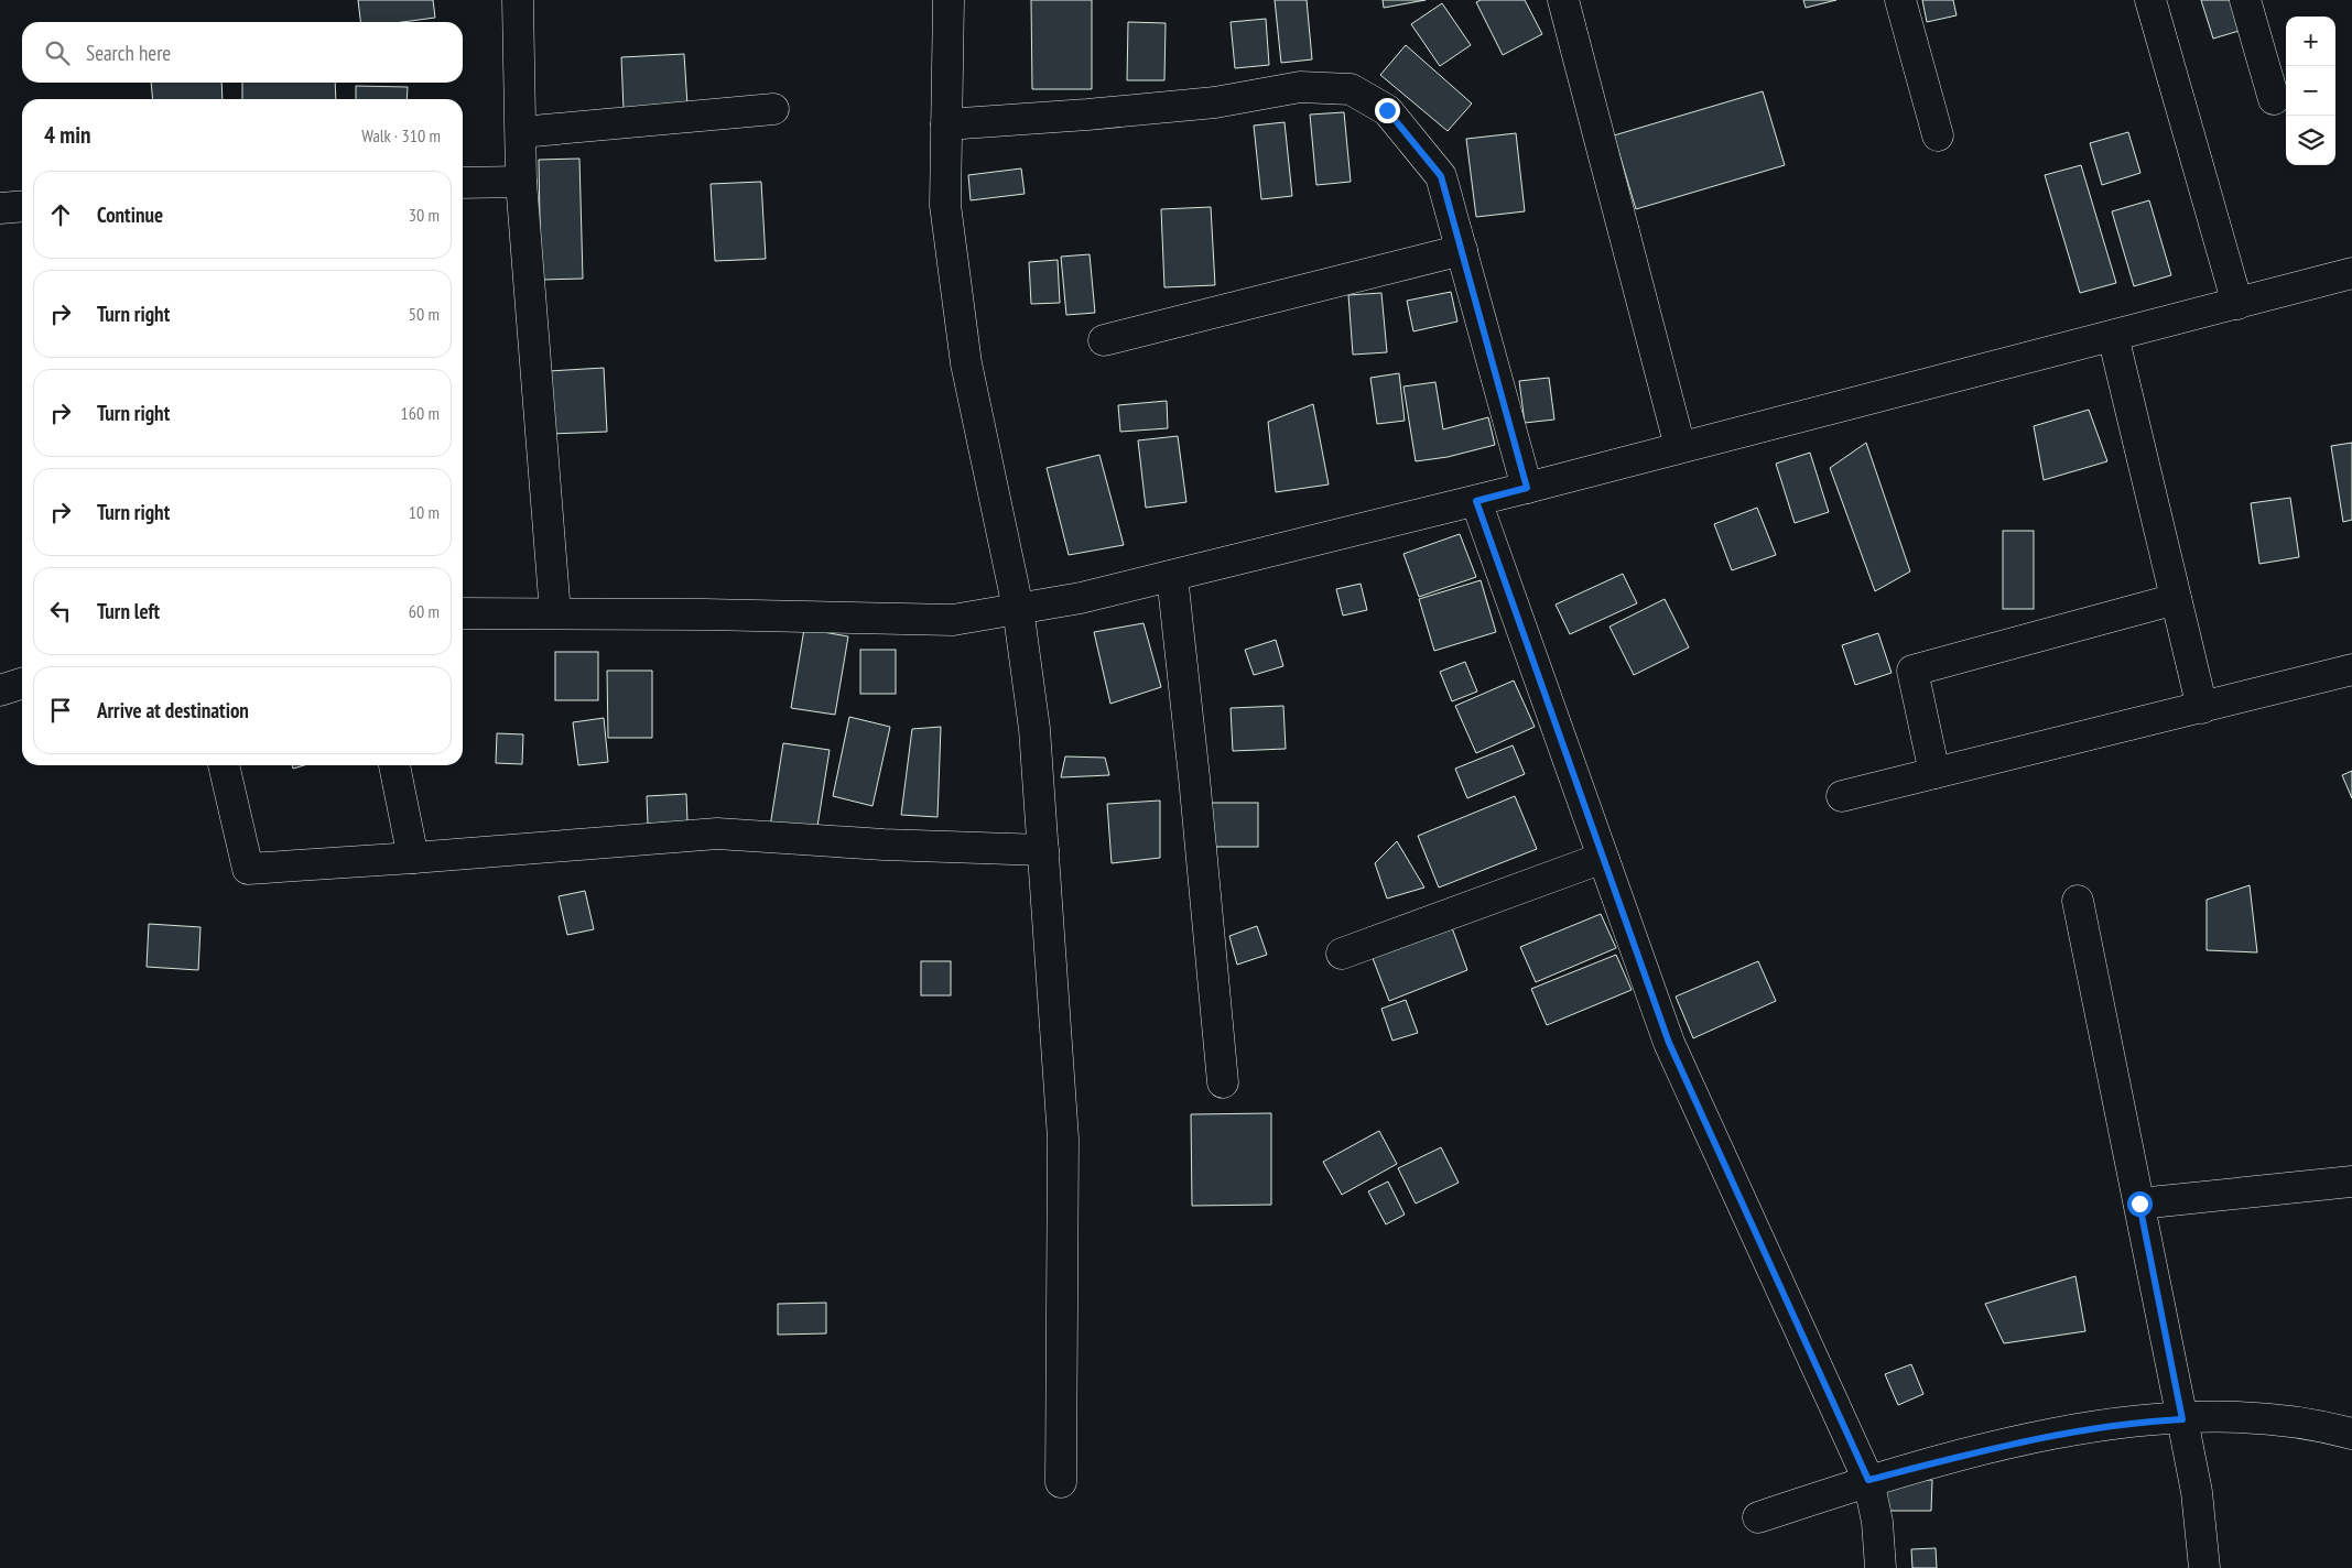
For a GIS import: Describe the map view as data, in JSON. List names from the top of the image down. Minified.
{"page":{"map_buttons":["+","−"],"search":"Search here","heading":["4 min","Walk · 310 m"],"list":[["Continue","30 m"],["Turn right","50 m"],["Turn right","160 m"],["Turn right","10 m"],["Turn left","60 m"],"Arrive at destination"]}}
